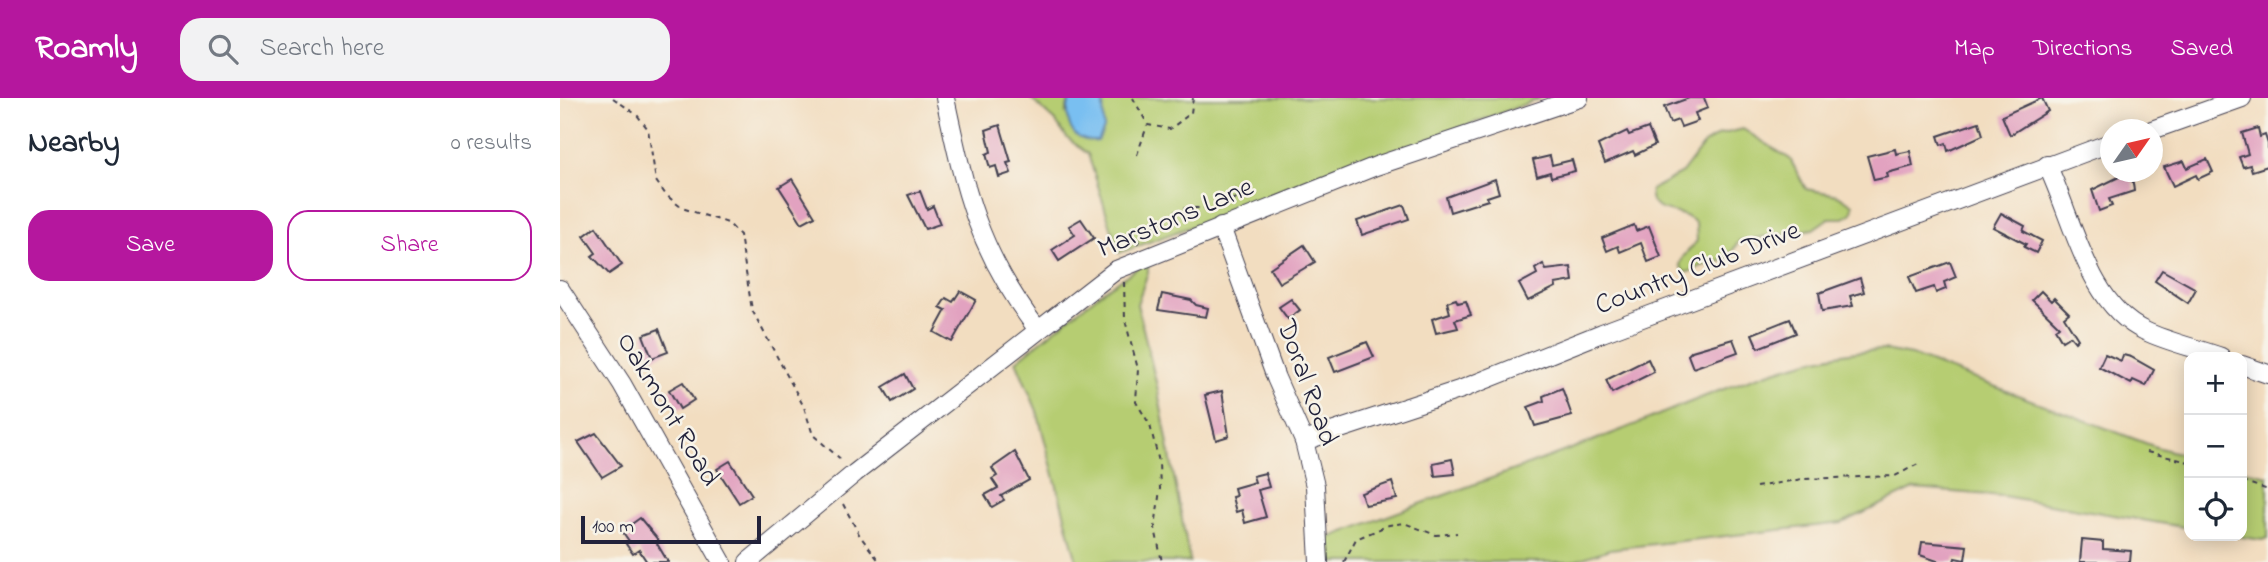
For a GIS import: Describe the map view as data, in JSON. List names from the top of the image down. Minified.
{"streets":{"street":["Marstons Lane","Country Club Drive","Doral Road","Oakmont Road"]},"crossings":[["Marstons Lane","Doral Road"],["Country Club Drive","Doral Road"]],"scale_bar":"100 m","north":"top right","page":{"header":"Roamly","search":"Search here","nav":["Map","Directions","Saved"],"heading":["Nearby","0 results"],"buttons":["Save","Share"],"map_buttons":["+","−"],"scale":"100 m"}}
